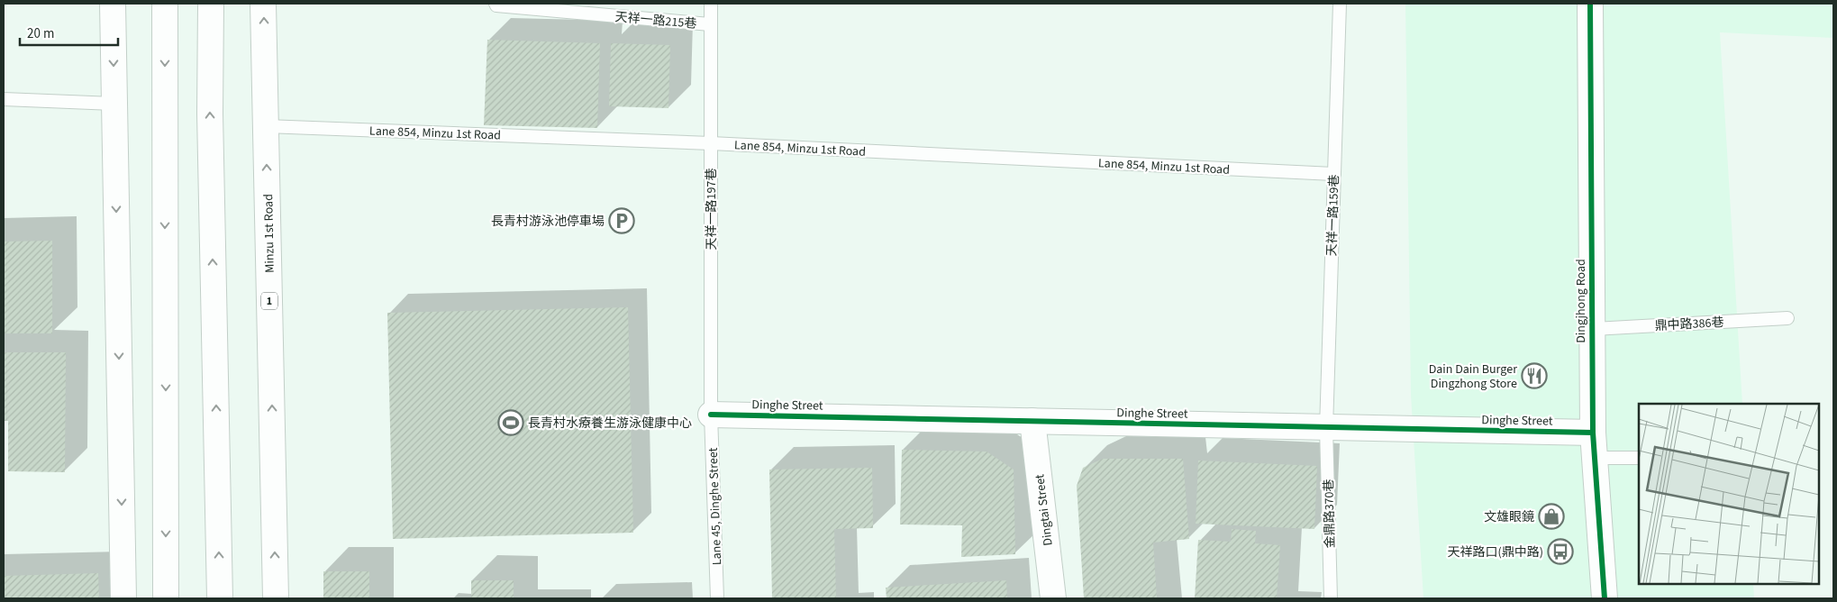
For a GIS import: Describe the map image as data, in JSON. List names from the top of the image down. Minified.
{"streets":{"main road":["Minzu 1st Road","1","Dingjhong Road","Dinghe Street","Dingtai Street"],"lane":["天祥一路215巷","Lane 854, Minzu 1st Road","天祥一路197巷","天祥一路159巷","鼎中路386巷","Lane 45, Dinghe Street","金鼎路370巷"]},"crossings":[["天祥一路215巷","天祥一路197巷"],["Lane 854, Minzu 1st Road","天祥一路197巷"],["Lane 854, Minzu 1st Road","天祥一路159巷"],["Lane 854, Minzu 1st Road","Minzu 1st Road"],["天祥一路197巷","Dinghe Street"],["天祥一路197巷","Lane 45, Dinghe Street"],["天祥一路159巷","Dinghe Street"],["天祥一路159巷","金鼎路370巷"],["Dingjhong Road","鼎中路386巷"],["Dingjhong Road","Dinghe Street"],["Dinghe Street","Lane 45, Dinghe Street"],["Dinghe Street","Dingtai Street"],["Dinghe Street","金鼎路370巷"]],"places":{"parking":["長青村游泳池停車場"],"restaurant":["Dain Dain Burger Dingzhong Store"],"sports":["長青村水療養生游泳健康中心"],"shop":["文雄眼鏡"],"bus stop":["天祥路口(鼎中路)"]},"scale_bar":"20 m"}
